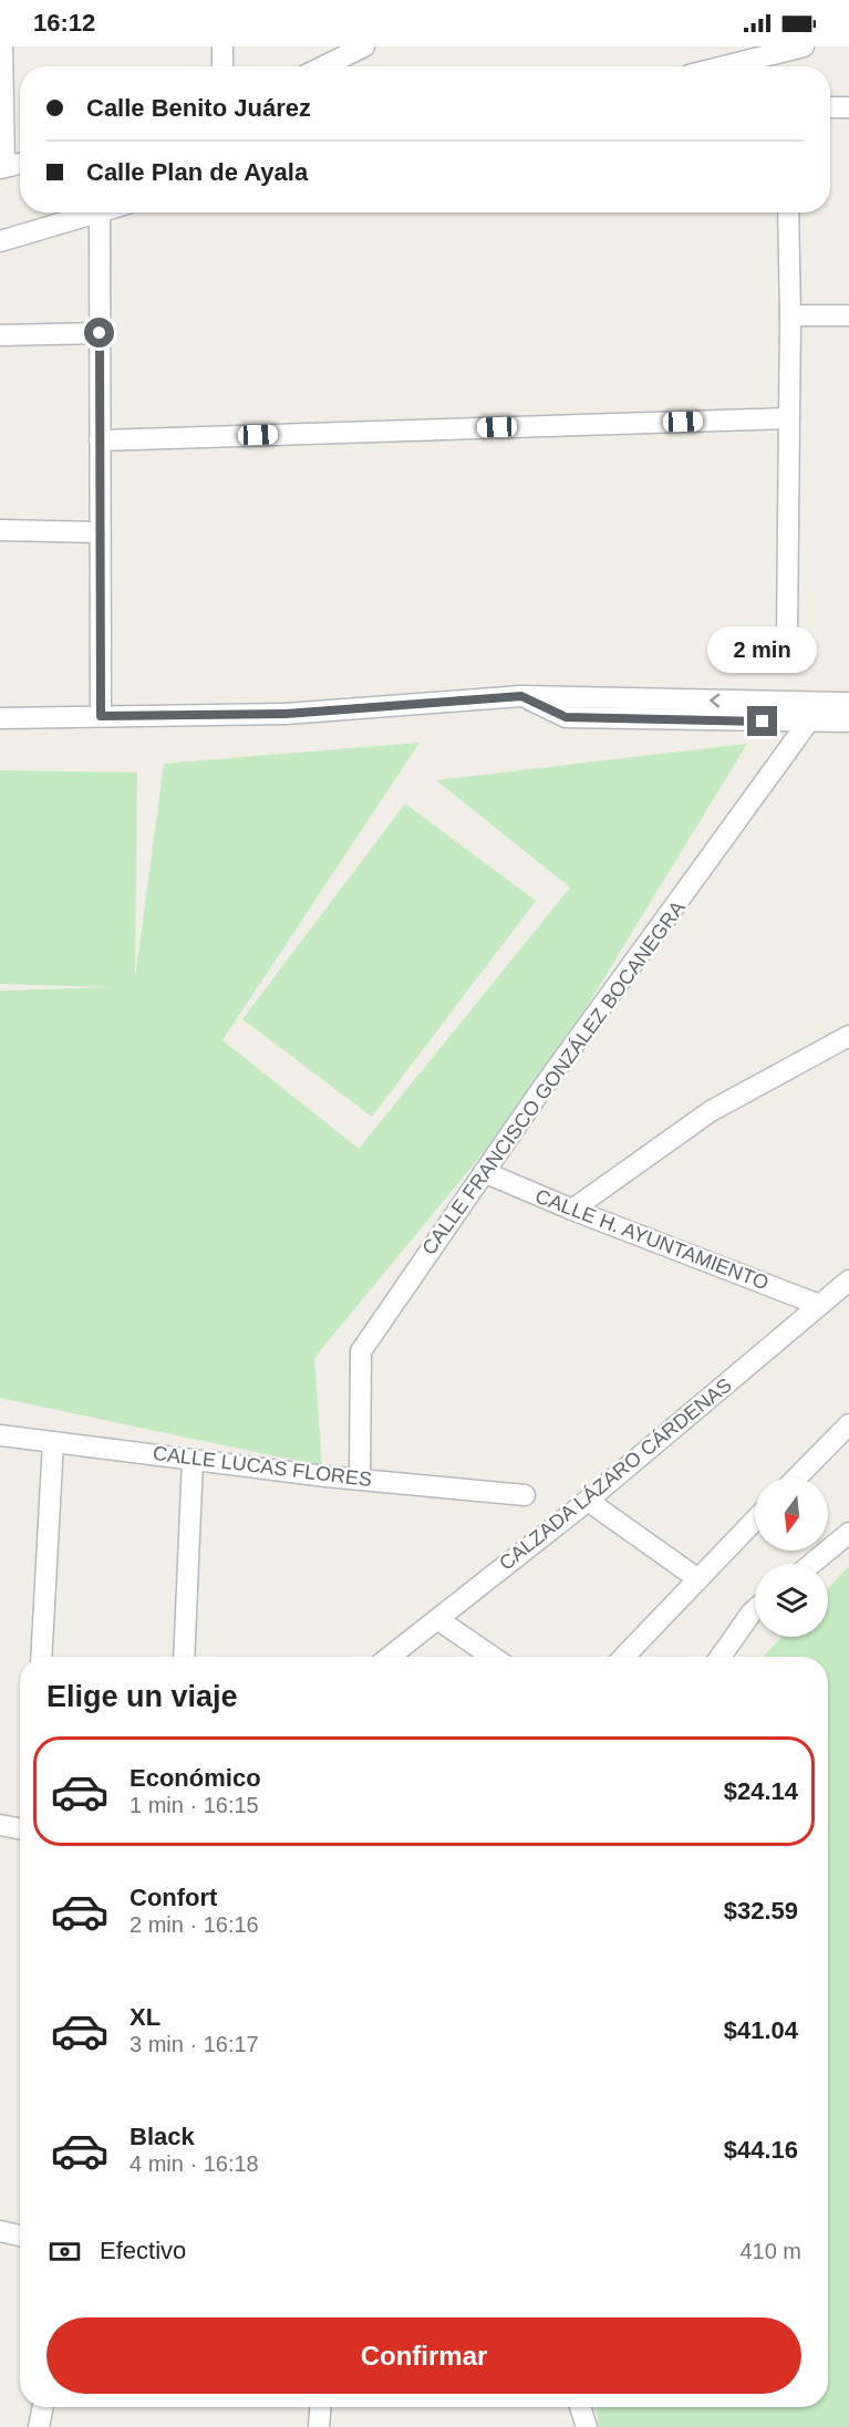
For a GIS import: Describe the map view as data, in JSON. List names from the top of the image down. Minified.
{"streets":{"street":["CALLE FRANCISCO GONZÁLEZ BOCANEGRA","CALLE H. AYUNTAMIENTO","CALLE LUCAS FLORES","CALZADA LÁZARO CÁRDENAS"]},"crossings":[["CALLE FRANCISCO GONZÁLEZ BOCANEGRA","CALLE H. AYUNTAMIENTO"],["CALLE FRANCISCO GONZÁLEZ BOCANEGRA","CALLE LUCAS FLORES"],["CALLE H. AYUNTAMIENTO","CALZADA LÁZARO CÁRDENAS"]],"north":"bottom","page":{"status":"16:12","banner":["Calle Benito Juárez","Calle Plan de Ayala"],"bubble":"2 min","heading":"Elige un viaje","list":[{"name":"Económico","note":"1 min · 16:15","value":"$24.14"},{"name":"Confort","note":"2 min · 16:16","value":"$32.59"},{"name":"XL","note":"3 min · 16:17","value":"$41.04"},{"name":"Black","note":"4 min · 16:18","value":"$44.16"}],"pay":["Efectivo","410 m"],"buttons":"Confirmar"}}
